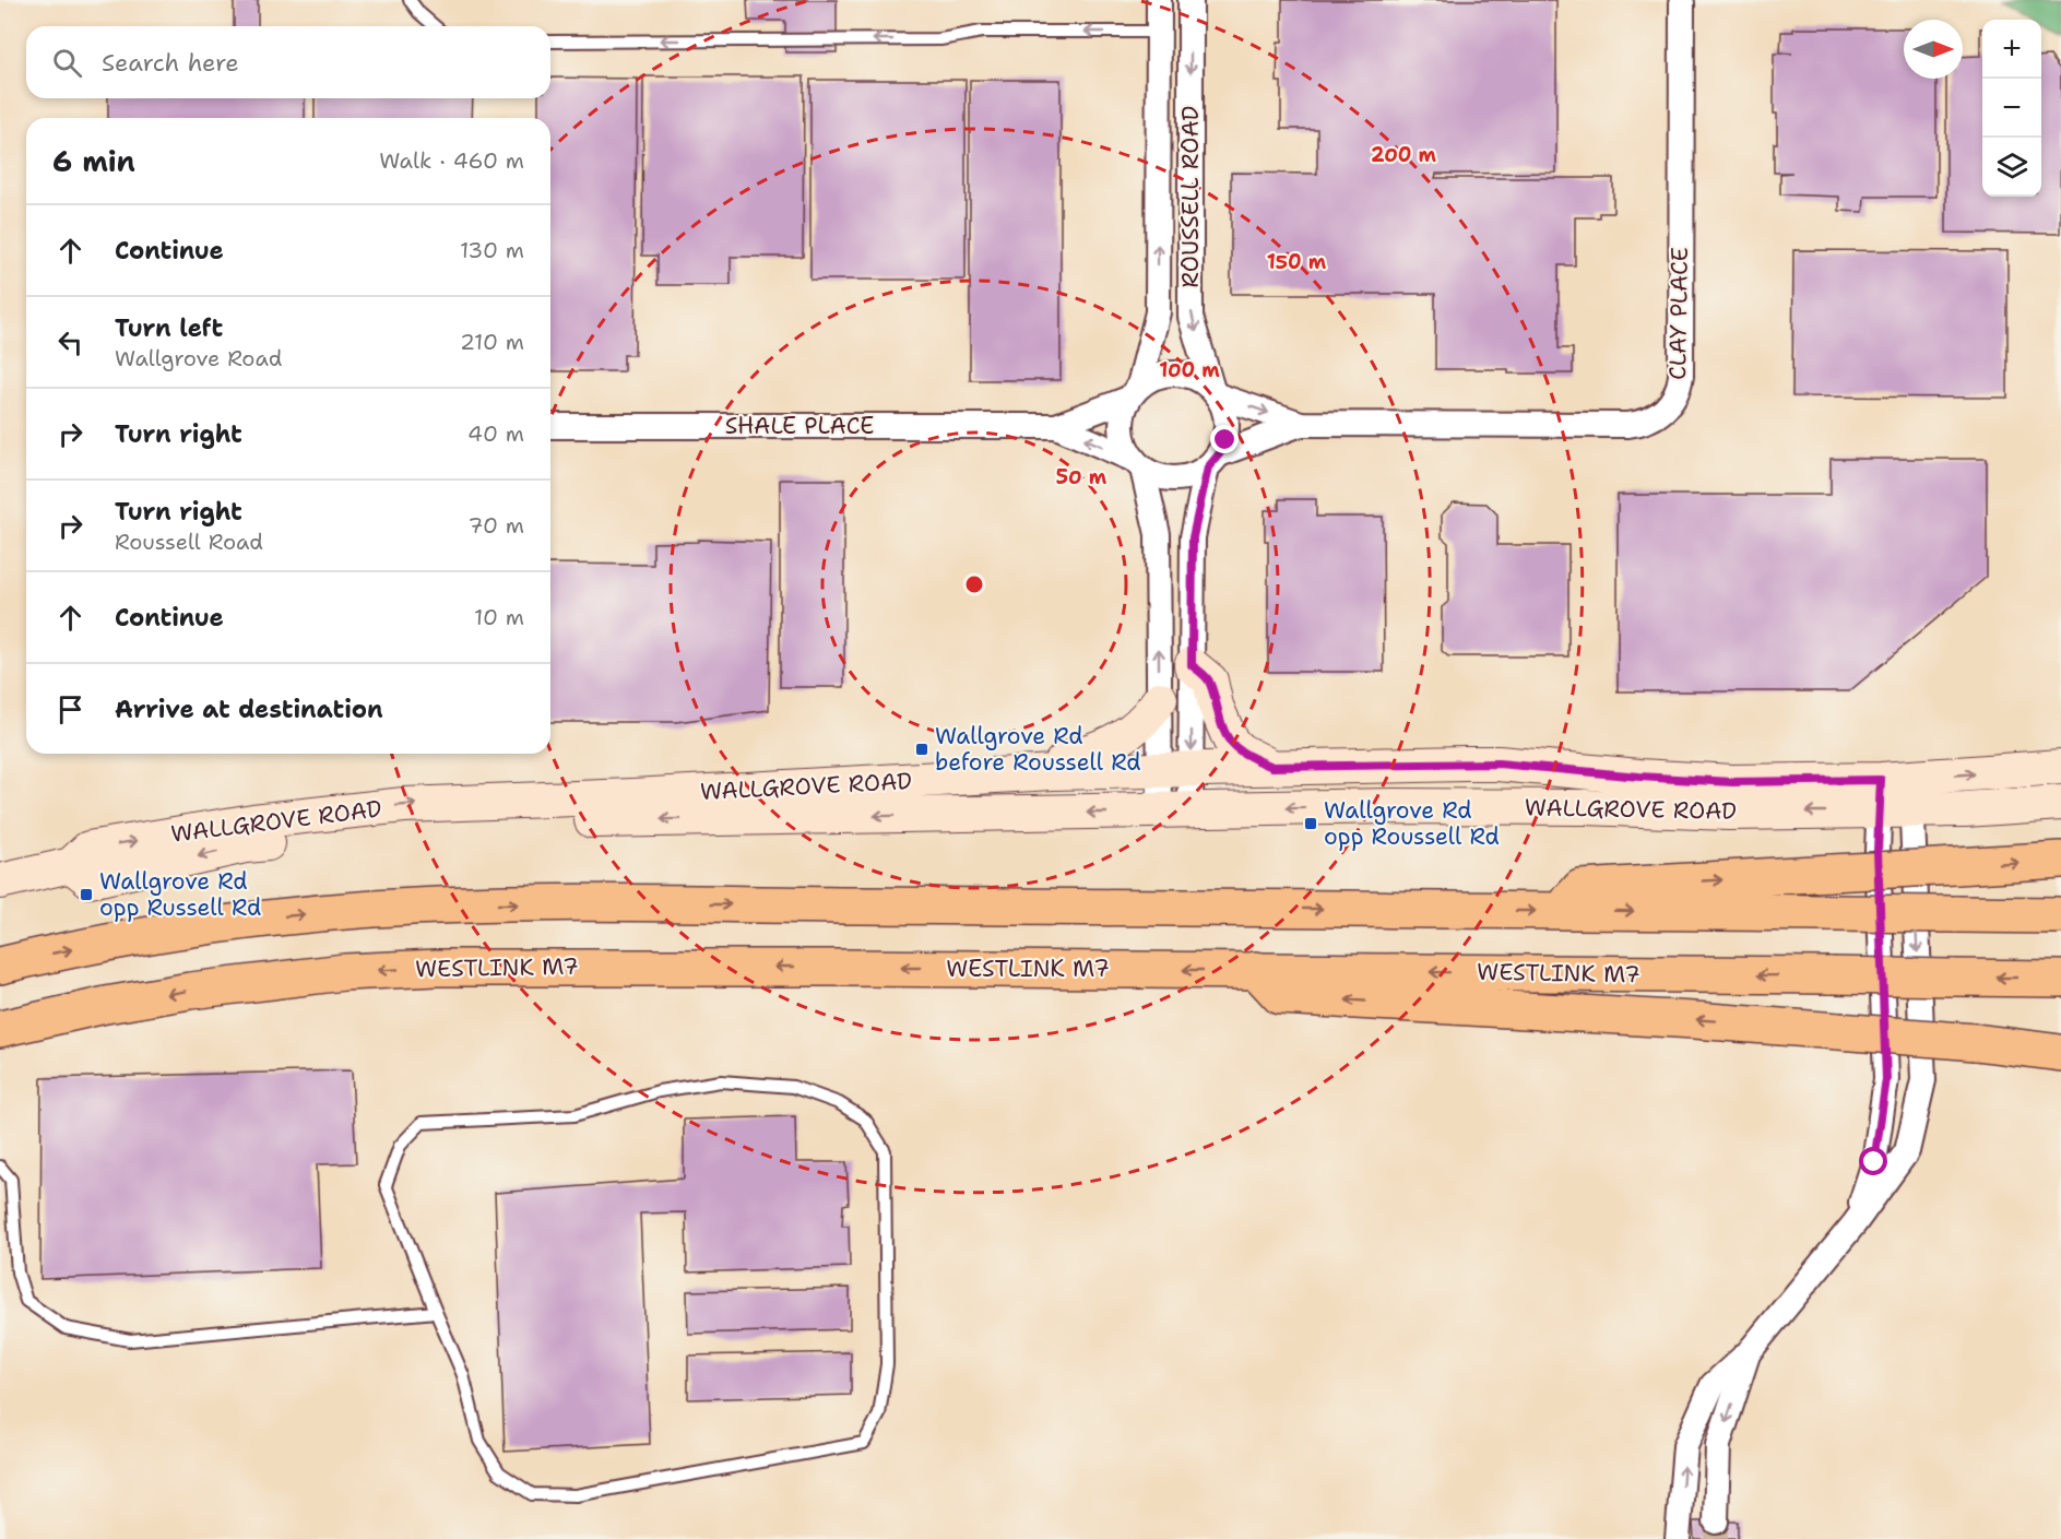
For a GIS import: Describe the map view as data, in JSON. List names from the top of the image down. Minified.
{"streets":{"highway":["WESTLINK M7"],"main road":["WALLGROVE ROAD"],"street":["ROUSSELL ROAD","CLAY PLACE","SHALE PLACE"]},"crossings":[["ROUSSELL ROAD","CLAY PLACE"],["ROUSSELL ROAD","SHALE PLACE"],["CLAY PLACE","SHALE PLACE"]],"places":{"transit":["Wallgrove Rd before Roussell Rd","Wallgrove Rd opp Roussell Rd","Wallgrove Rd opp Russell Rd"]},"north":"right","page":{"map_buttons":["+","−"],"search":"Search here","heading":["6 min","Walk · 460 m"],"list":[["Continue","130 m"],["Turn left","Wallgrove Road","210 m"],["Turn right","40 m"],["Turn right","Roussell Road","70 m"],["Continue","10 m"],"Arrive at destination"]},"rings":["200 m","150 m","100 m","50 m"]}
